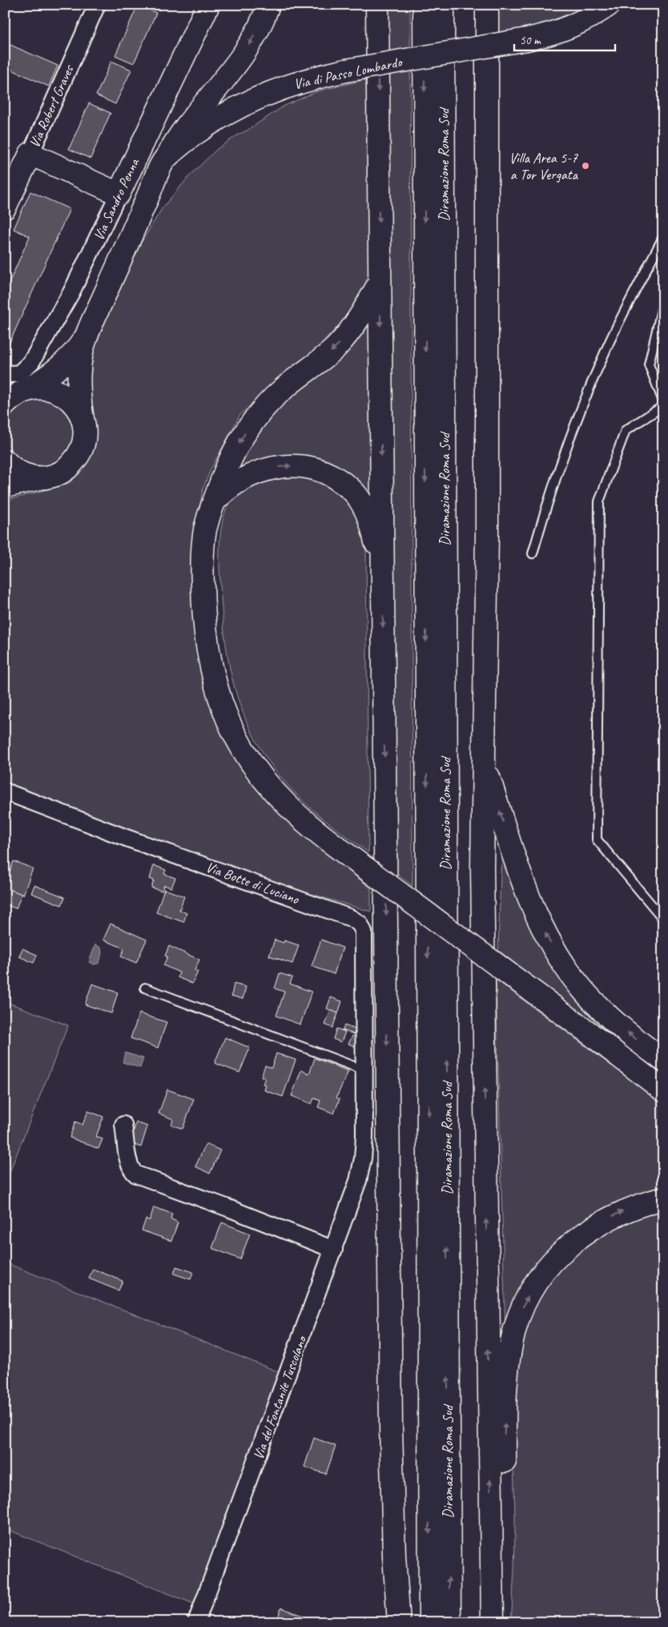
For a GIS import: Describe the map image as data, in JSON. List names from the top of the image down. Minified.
{"streets":{"main road":["Via di Passo Lombardo","Via Robert Graves","Diramazione Roma Sud","Via Sandro Penna"],"street":["Via Botte di Luciano","Via del Fontanile Tuscolano"]},"crossings":[["Via Botte di Luciano","Via del Fontanile Tuscolano"]],"places":["Villa Area 5-7 a Tor Vergata"],"scale_bar":"50 m"}
